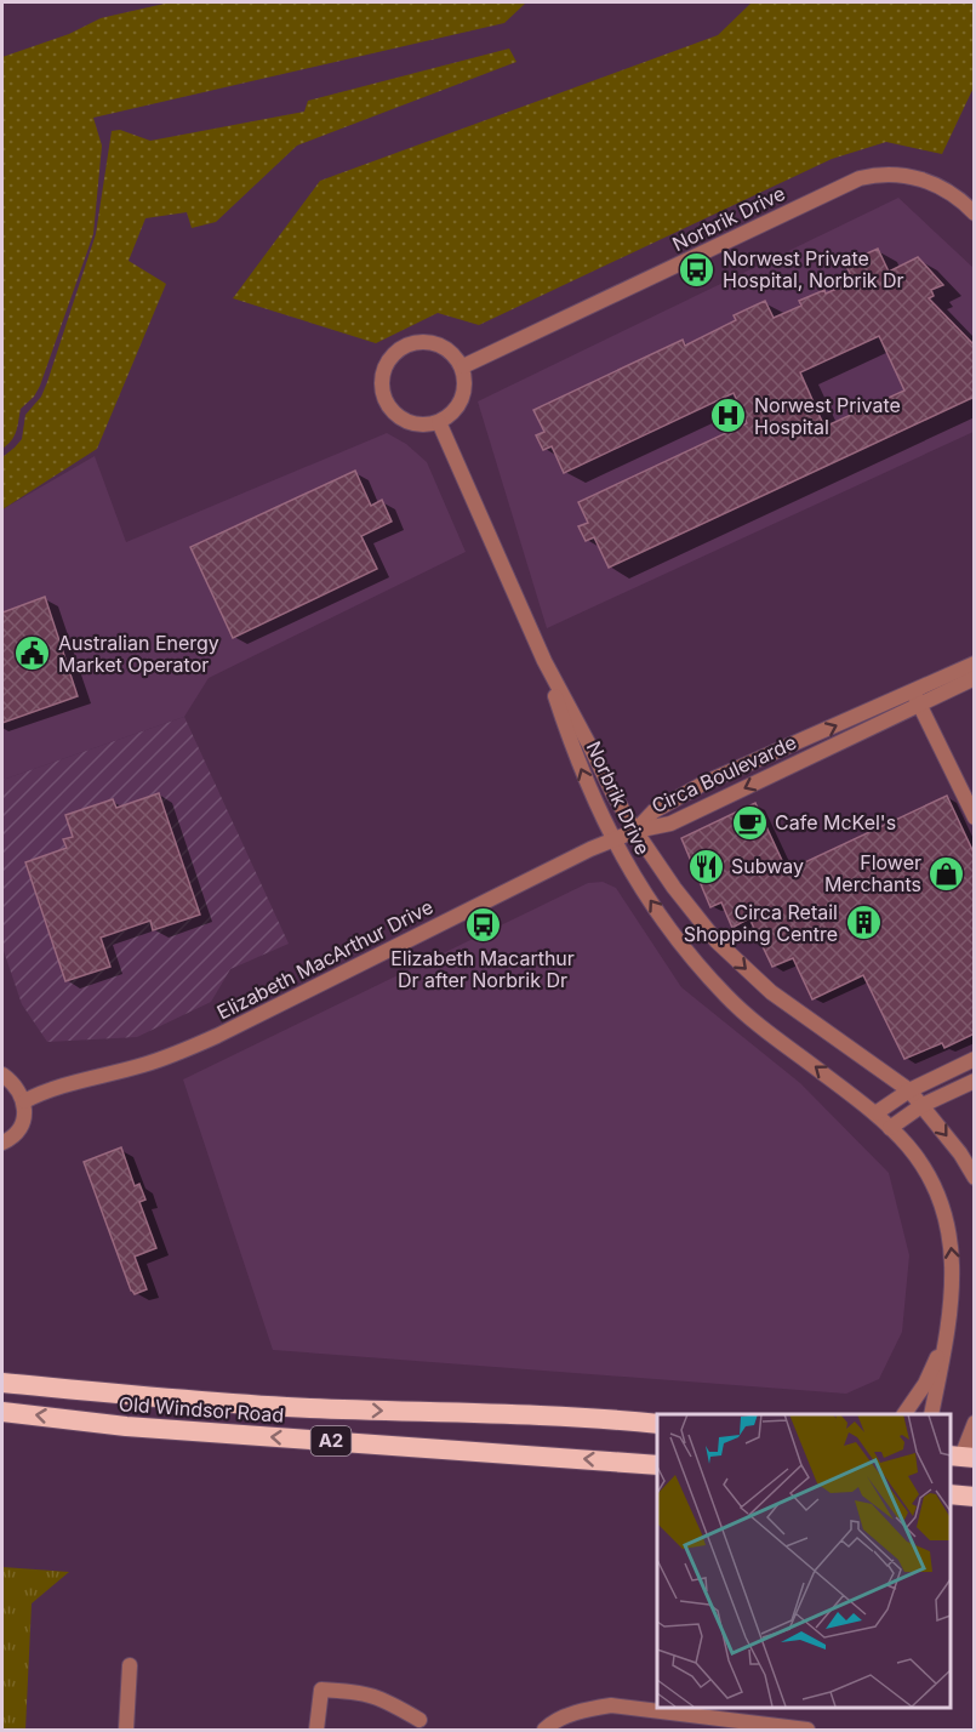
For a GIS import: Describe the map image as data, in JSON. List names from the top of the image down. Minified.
{"streets":{"highway":["Old Windsor Road","A2"],"street":["Norbrik Drive","Circa Boulevarde","Elizabeth MacArthur Drive"]},"crossings":[["Norbrik Drive","Circa Boulevarde"],["Norbrik Drive","Elizabeth MacArthur Drive"],["Circa Boulevarde","Elizabeth MacArthur Drive"]],"places":{"bus stop":["Norwest Private Hospital, Norbrik Dr","Elizabeth Macarthur Dr after Norbrik Dr"],"hospital":["Norwest Private Hospital"],"public building":["Australian Energy Market Operator"],"cafe":["Cafe McKel's"],"restaurant":["Subway"],"shop":["Flower Merchants"],"building":["Circa Retail Shopping Centre"]}}
